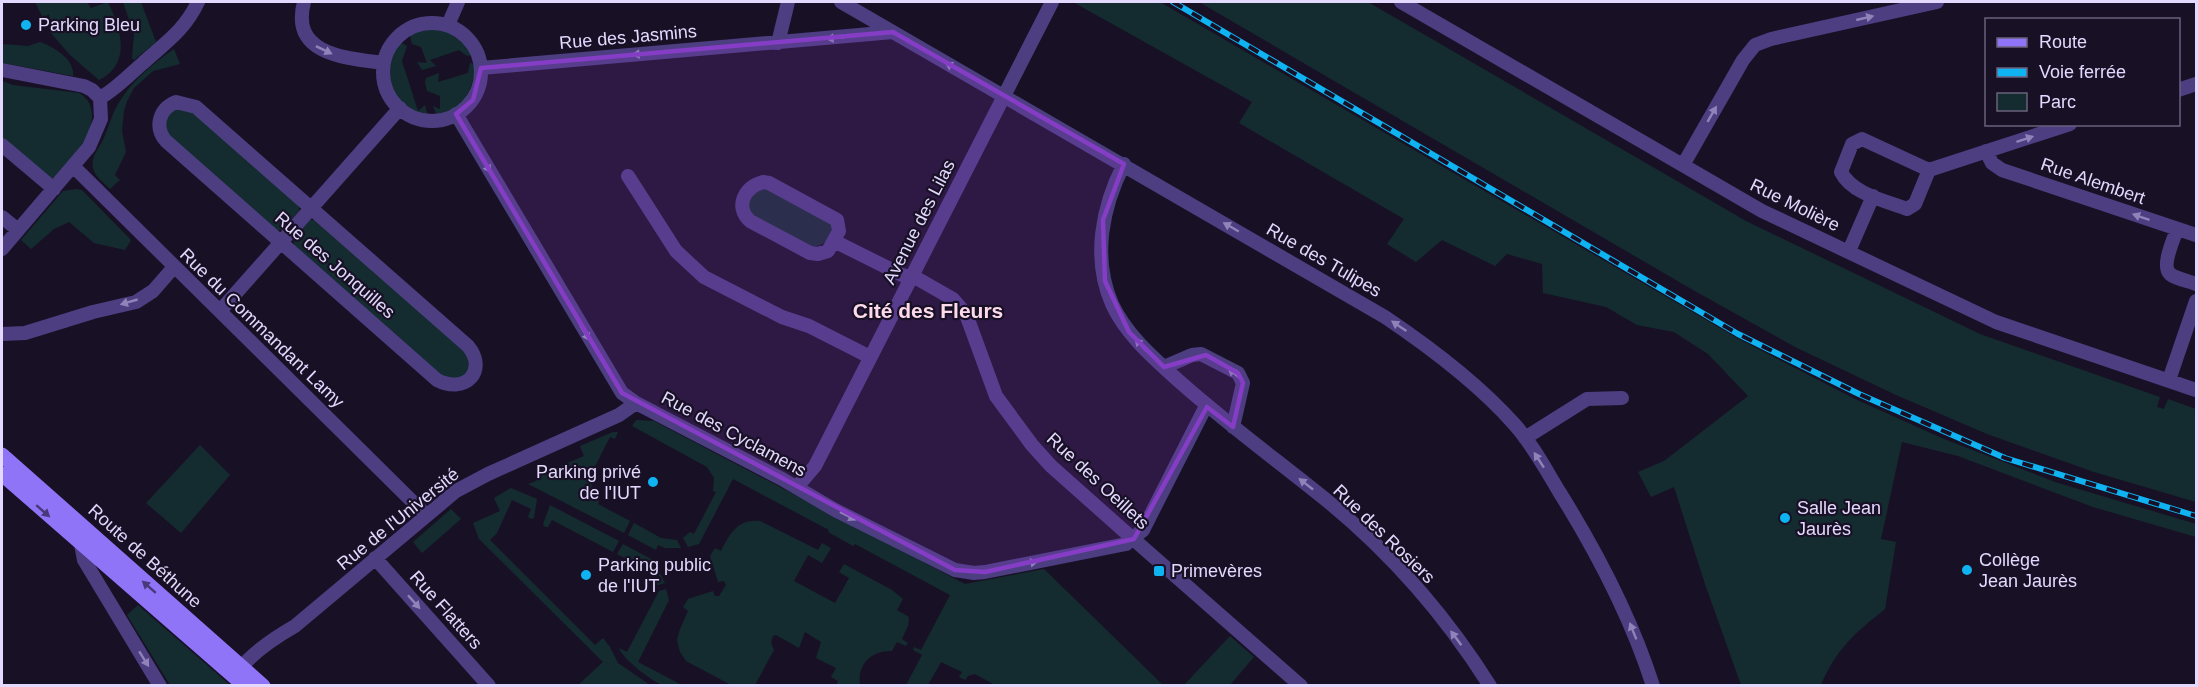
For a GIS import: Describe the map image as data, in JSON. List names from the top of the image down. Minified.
{"streets":{"main road":["Route de Béthune"],"street":["Rue des Jasmins","Rue Alembert","Rue Molière","Avenue des Lilas","Rue des Tulipes","Rue des Jonquilles","Rue du Commandant Lamy","Rue des Cyclamens","Rue des Oeillets","Rue de l'Université","Rue des Rosiers","Rue Flatters"]},"crossings":[["Rue des Jasmins","Rue des Tulipes"],["Rue des Jasmins","Rue des Cyclamens"],["Avenue des Lilas","Rue des Tulipes"],["Avenue des Lilas","Rue des Cyclamens"],["Avenue des Lilas","Rue des Oeillets"],["Rue des Tulipes","Rue des Rosiers"],["Rue du Commandant Lamy","Rue de l'Université"],["Rue des Cyclamens","Rue des Oeillets"],["Rue des Cyclamens","Rue de l'Université"],["Rue de l'Université","Route de Béthune"],["Rue de l'Université","Rue Flatters"]],"one_way":["Rue des Jasmins","Rue Alembert","Rue des Tulipes","Rue des Cyclamens","Rue des Rosiers","Rue Flatters"],"districts":["Cité des Fleurs"],"places":{"other":["Parking Bleu","Parking privé de l'IUT","Salle Jean Jaurès","Collège Jean Jaurès","Parking public de l'IUT"],"transit":["Primevères"]},"legend":["Route","Voie ferrée","Parc"]}
